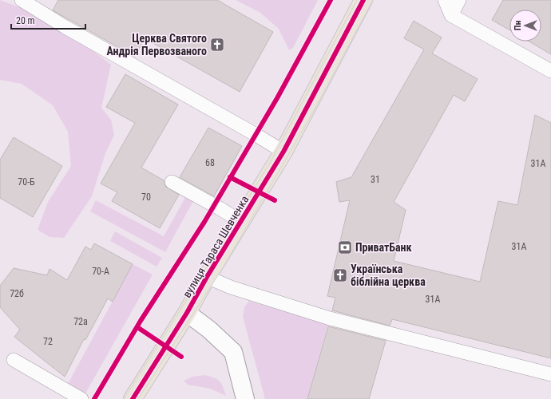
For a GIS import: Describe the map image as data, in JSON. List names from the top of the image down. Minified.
{"streets":{"main road":["вулиця Тараса Шевченка"]},"places":{"church":["Церква Святого Андрія Первозваного","Українська біблійна церква"],"bank":["ПриватБанк"]},"house_numbers":["68","31А","31","70-Б","70","31А","70-А","72б","31А","72а","72"],"scale_bar":"20 m","north":"left"}
